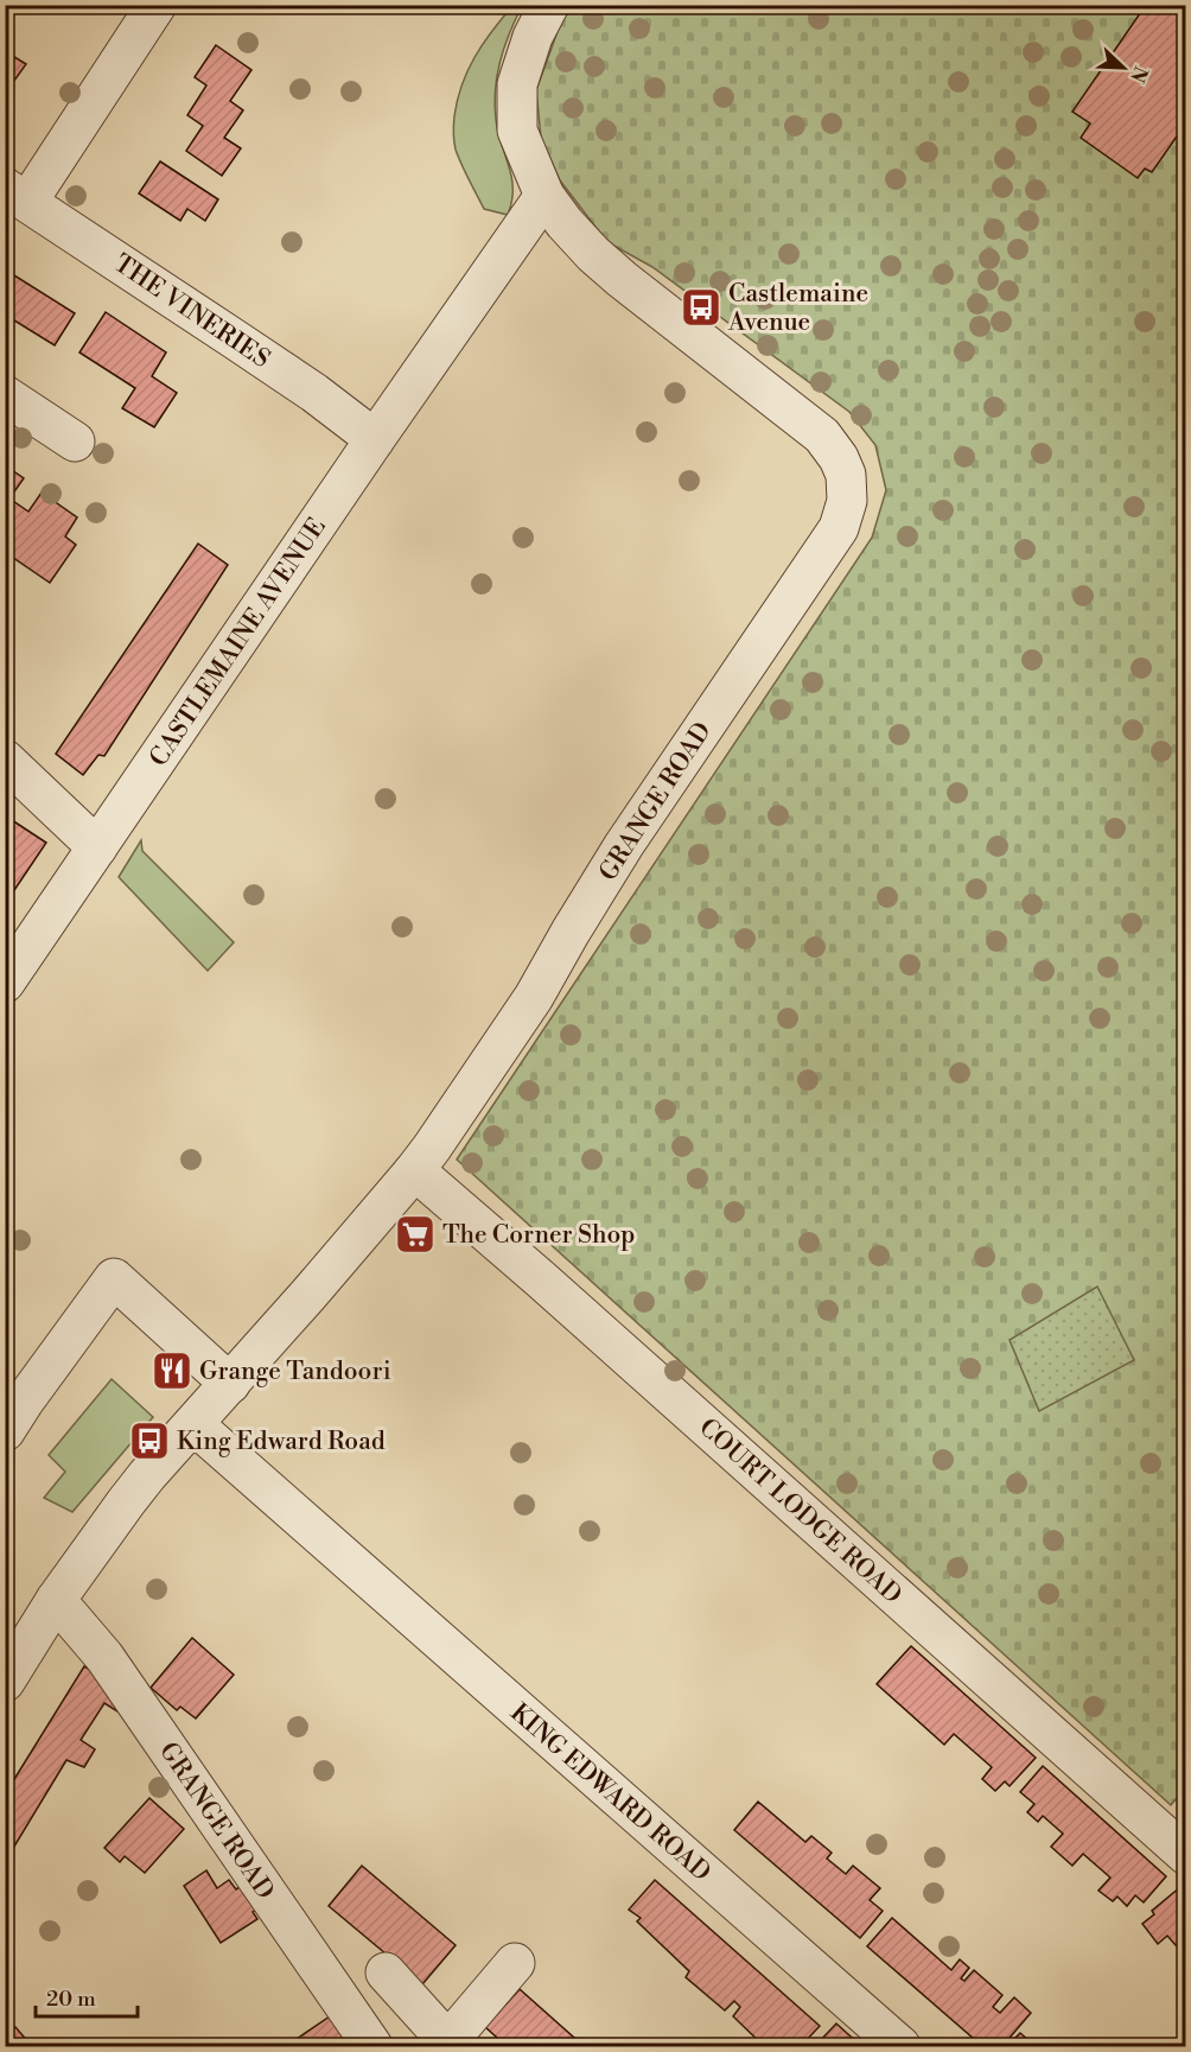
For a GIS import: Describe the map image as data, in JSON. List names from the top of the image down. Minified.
{"streets":{"street":["THE VINERIES","CASTLEMAINE AVENUE","GRANGE ROAD","COURT LODGE ROAD","KING EDWARD ROAD"]},"crossings":[["THE VINERIES","CASTLEMAINE AVENUE"],["CASTLEMAINE AVENUE","GRANGE ROAD"],["GRANGE ROAD","COURT LODGE ROAD"],["GRANGE ROAD","KING EDWARD ROAD"]],"places":{"bus stop":["Castlemaine Avenue","King Edward Road"],"supermarket":["The Corner Shop"],"restaurant":["Grange Tandoori"]},"scale_bar":"20 m","north":"bottom right"}
